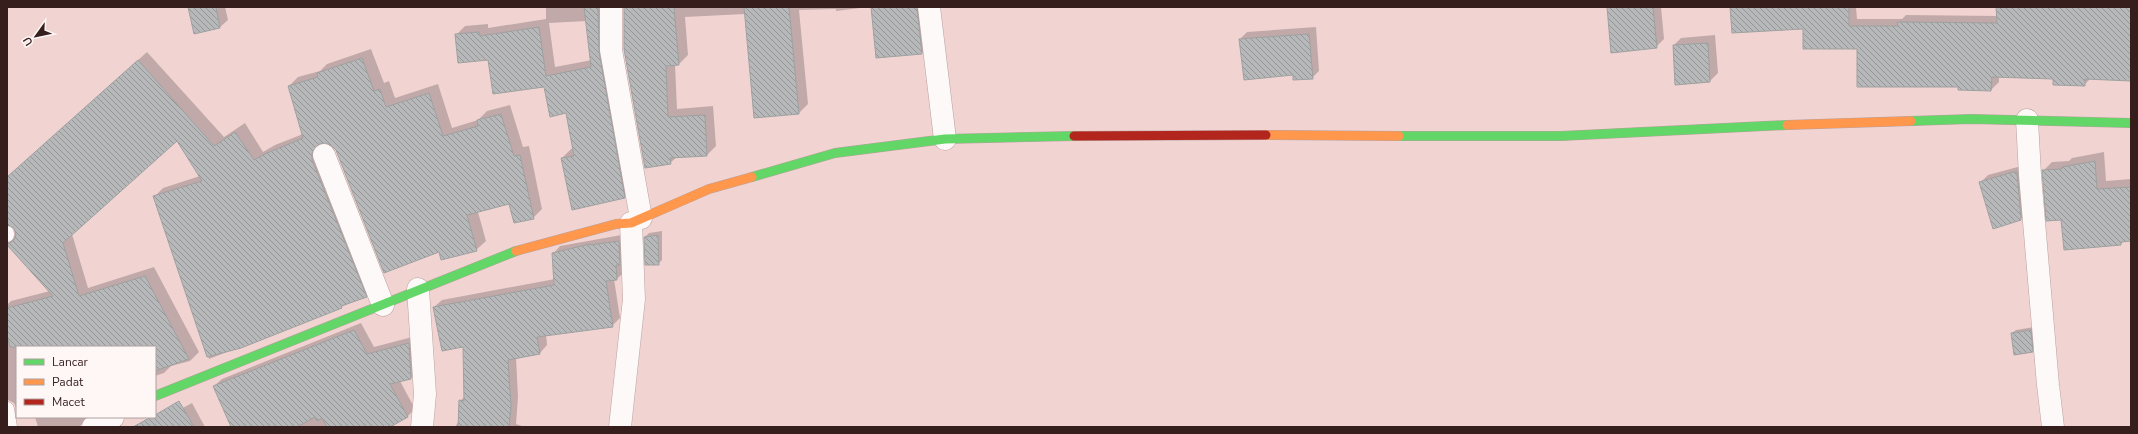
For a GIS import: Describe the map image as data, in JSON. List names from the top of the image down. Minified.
{"legend":["Lancar","Padat","Macet"],"north":"bottom left"}
